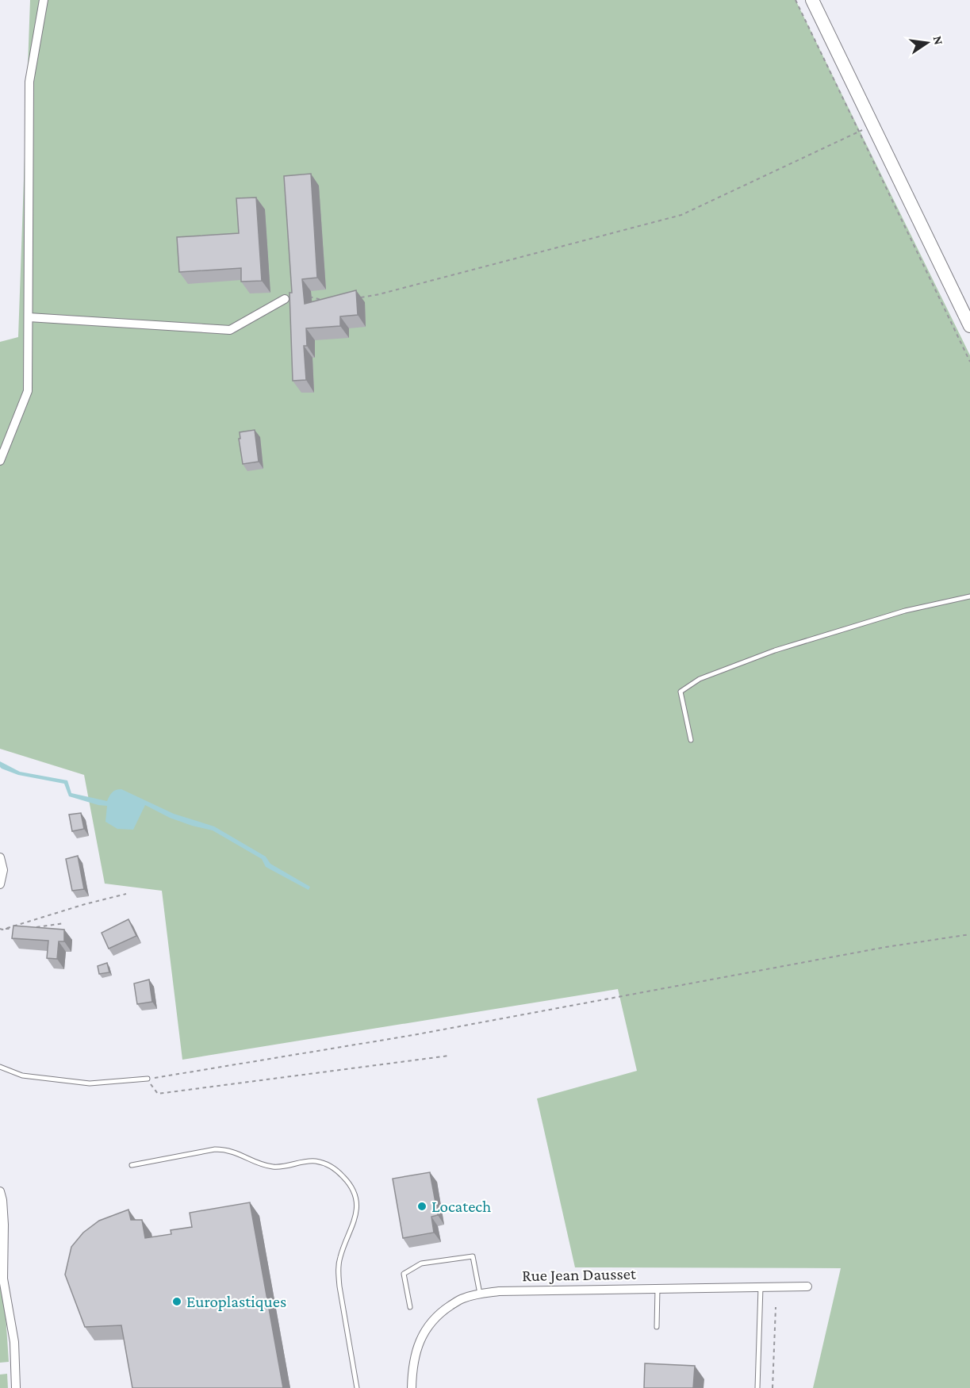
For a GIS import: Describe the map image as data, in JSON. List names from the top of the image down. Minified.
{"streets":{"street":["Rue Jean Dausset"]},"places":["Locatech","Europlastiques"],"north":"right"}
